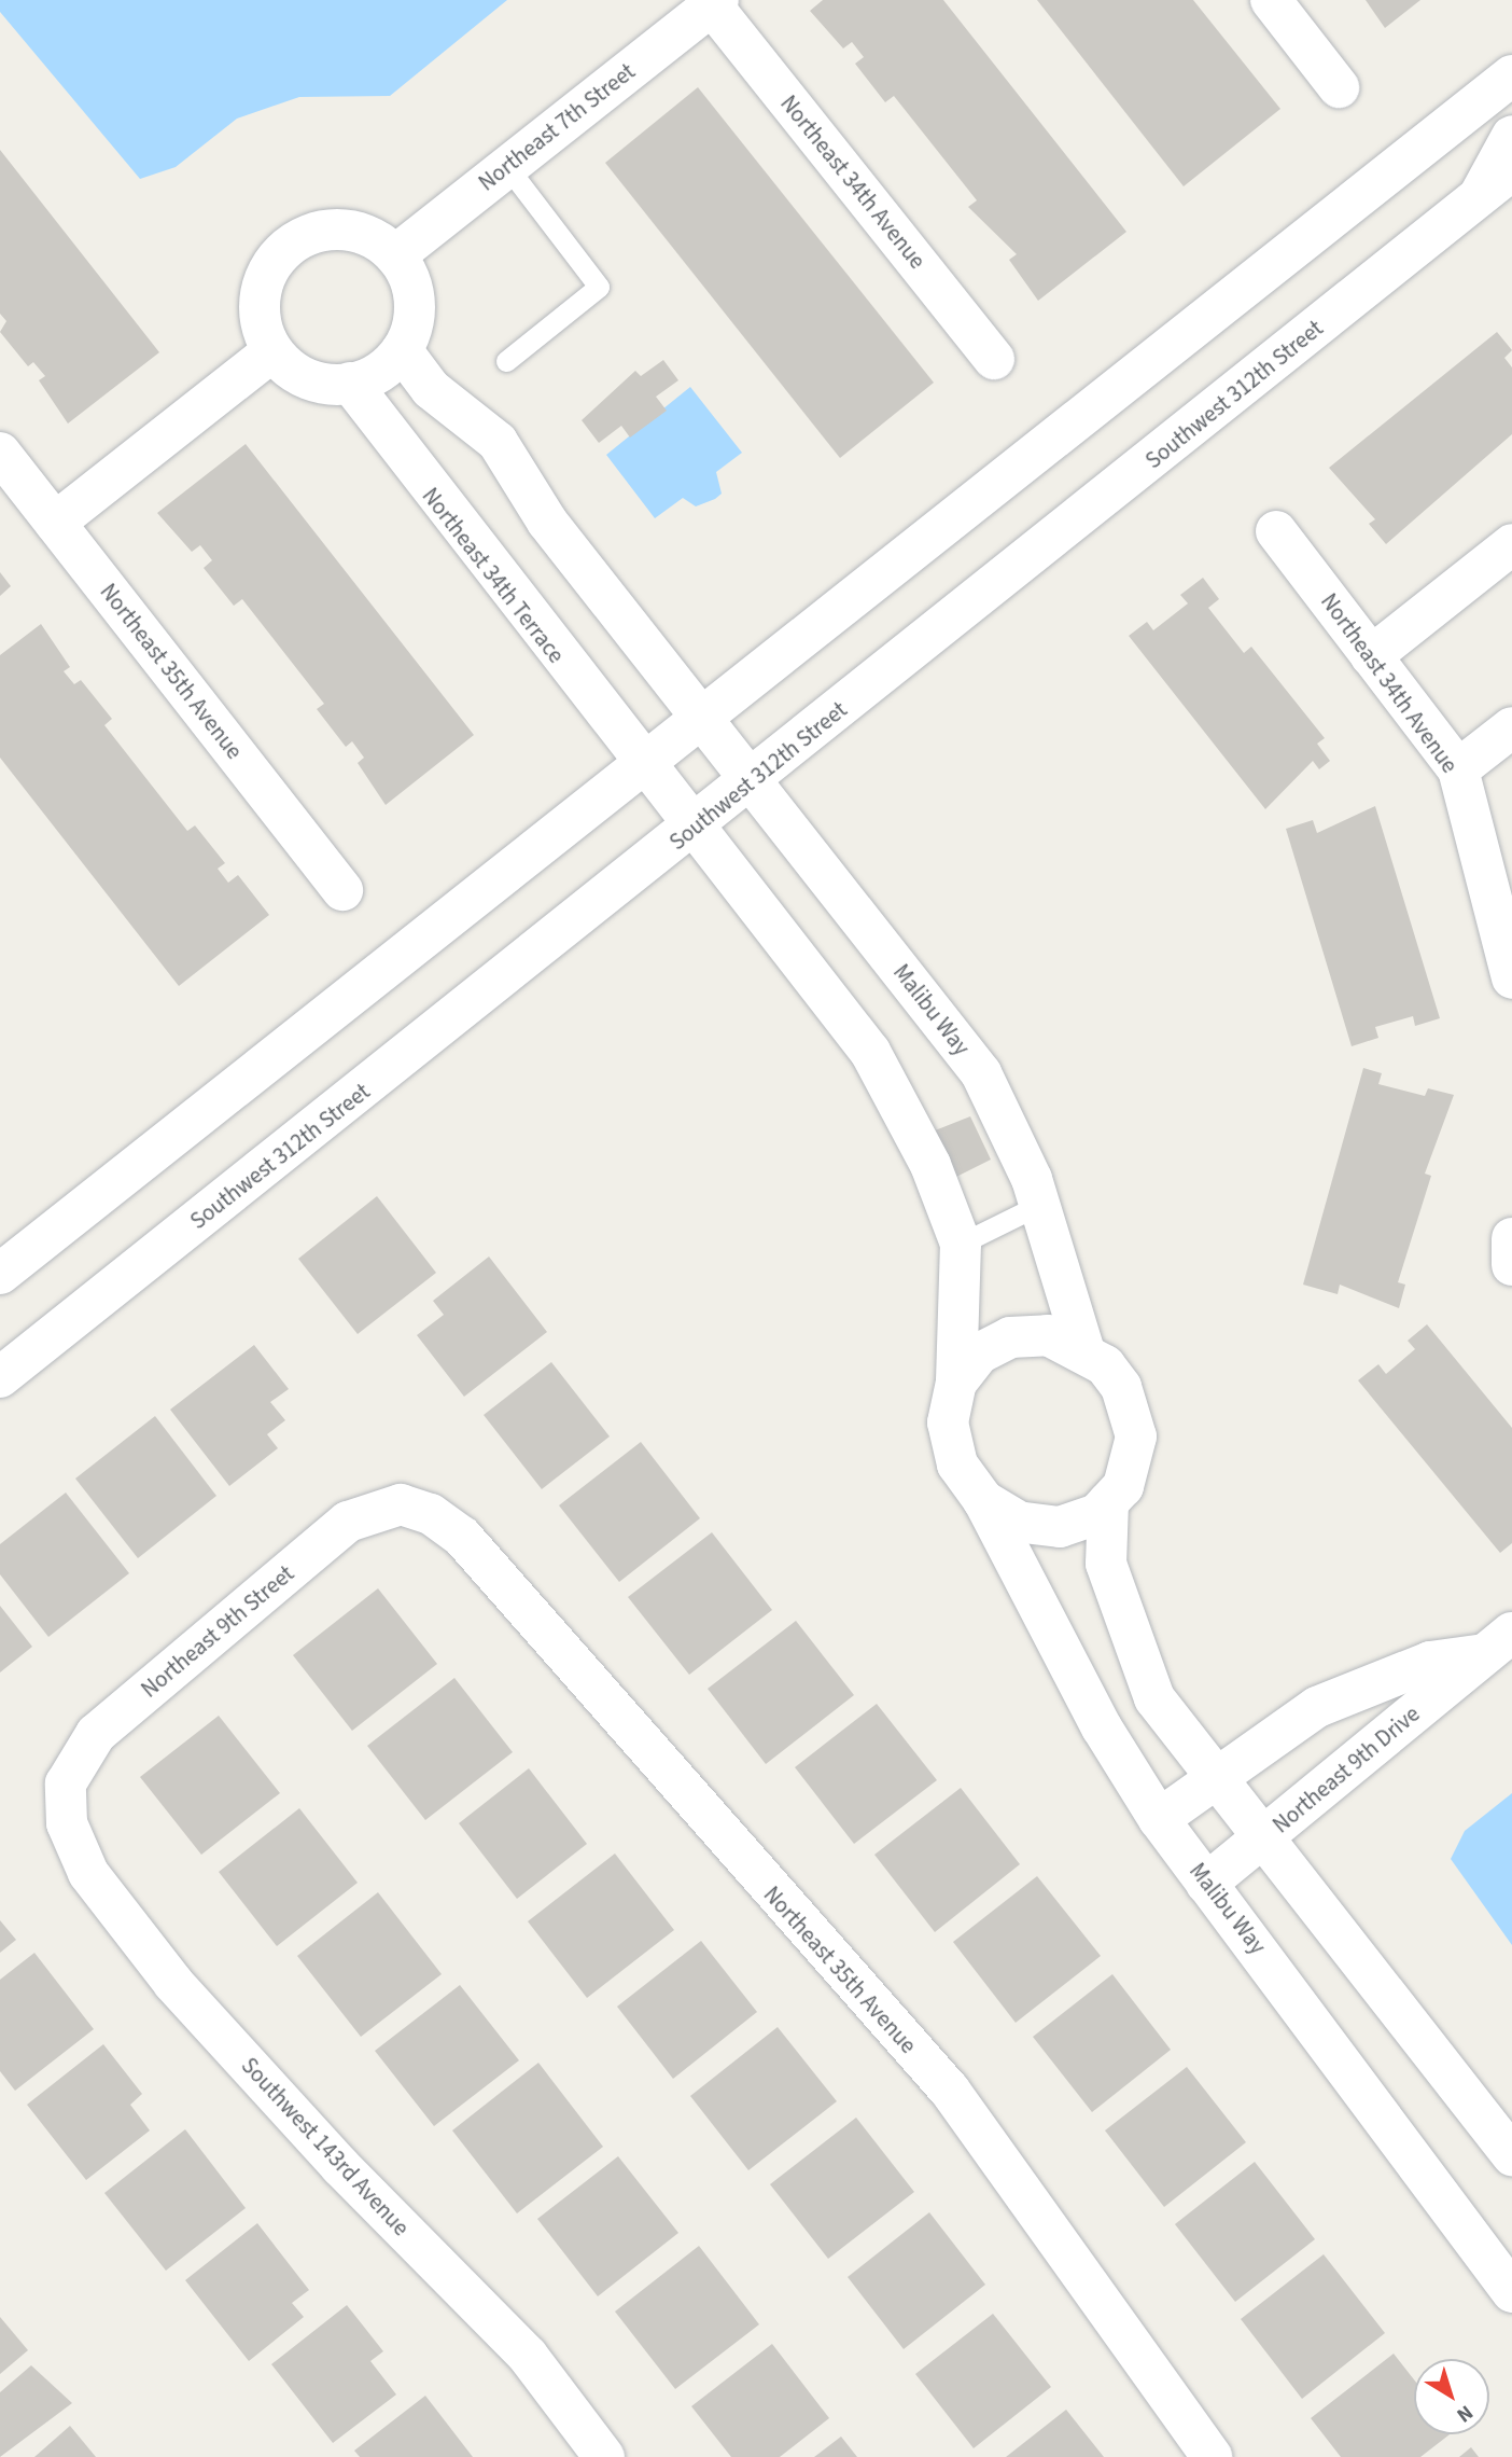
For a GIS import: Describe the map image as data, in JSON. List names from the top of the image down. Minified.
{"streets":{"street":["Northeast 7th Street","Northeast 34th Avenue","Southwest 312th Street","Northeast 34th Terrace","Northeast 35th Avenue","Malibu Way","Northeast 9th Street","Northeast 9th Drive","Southwest 143rd Avenue"]},"crossings":[["Northeast 7th Street","Northeast 34th Avenue"],["Northeast 7th Street","Northeast 34th Terrace"],["Southwest 312th Street","Malibu Way"],["Northeast 34th Terrace","Malibu Way"],["Northeast 35th Avenue","Northeast 9th Street"],["Malibu Way","Northeast 9th Drive"],["Northeast 9th Street","Southwest 143rd Avenue"]],"north":"bottom right"}
